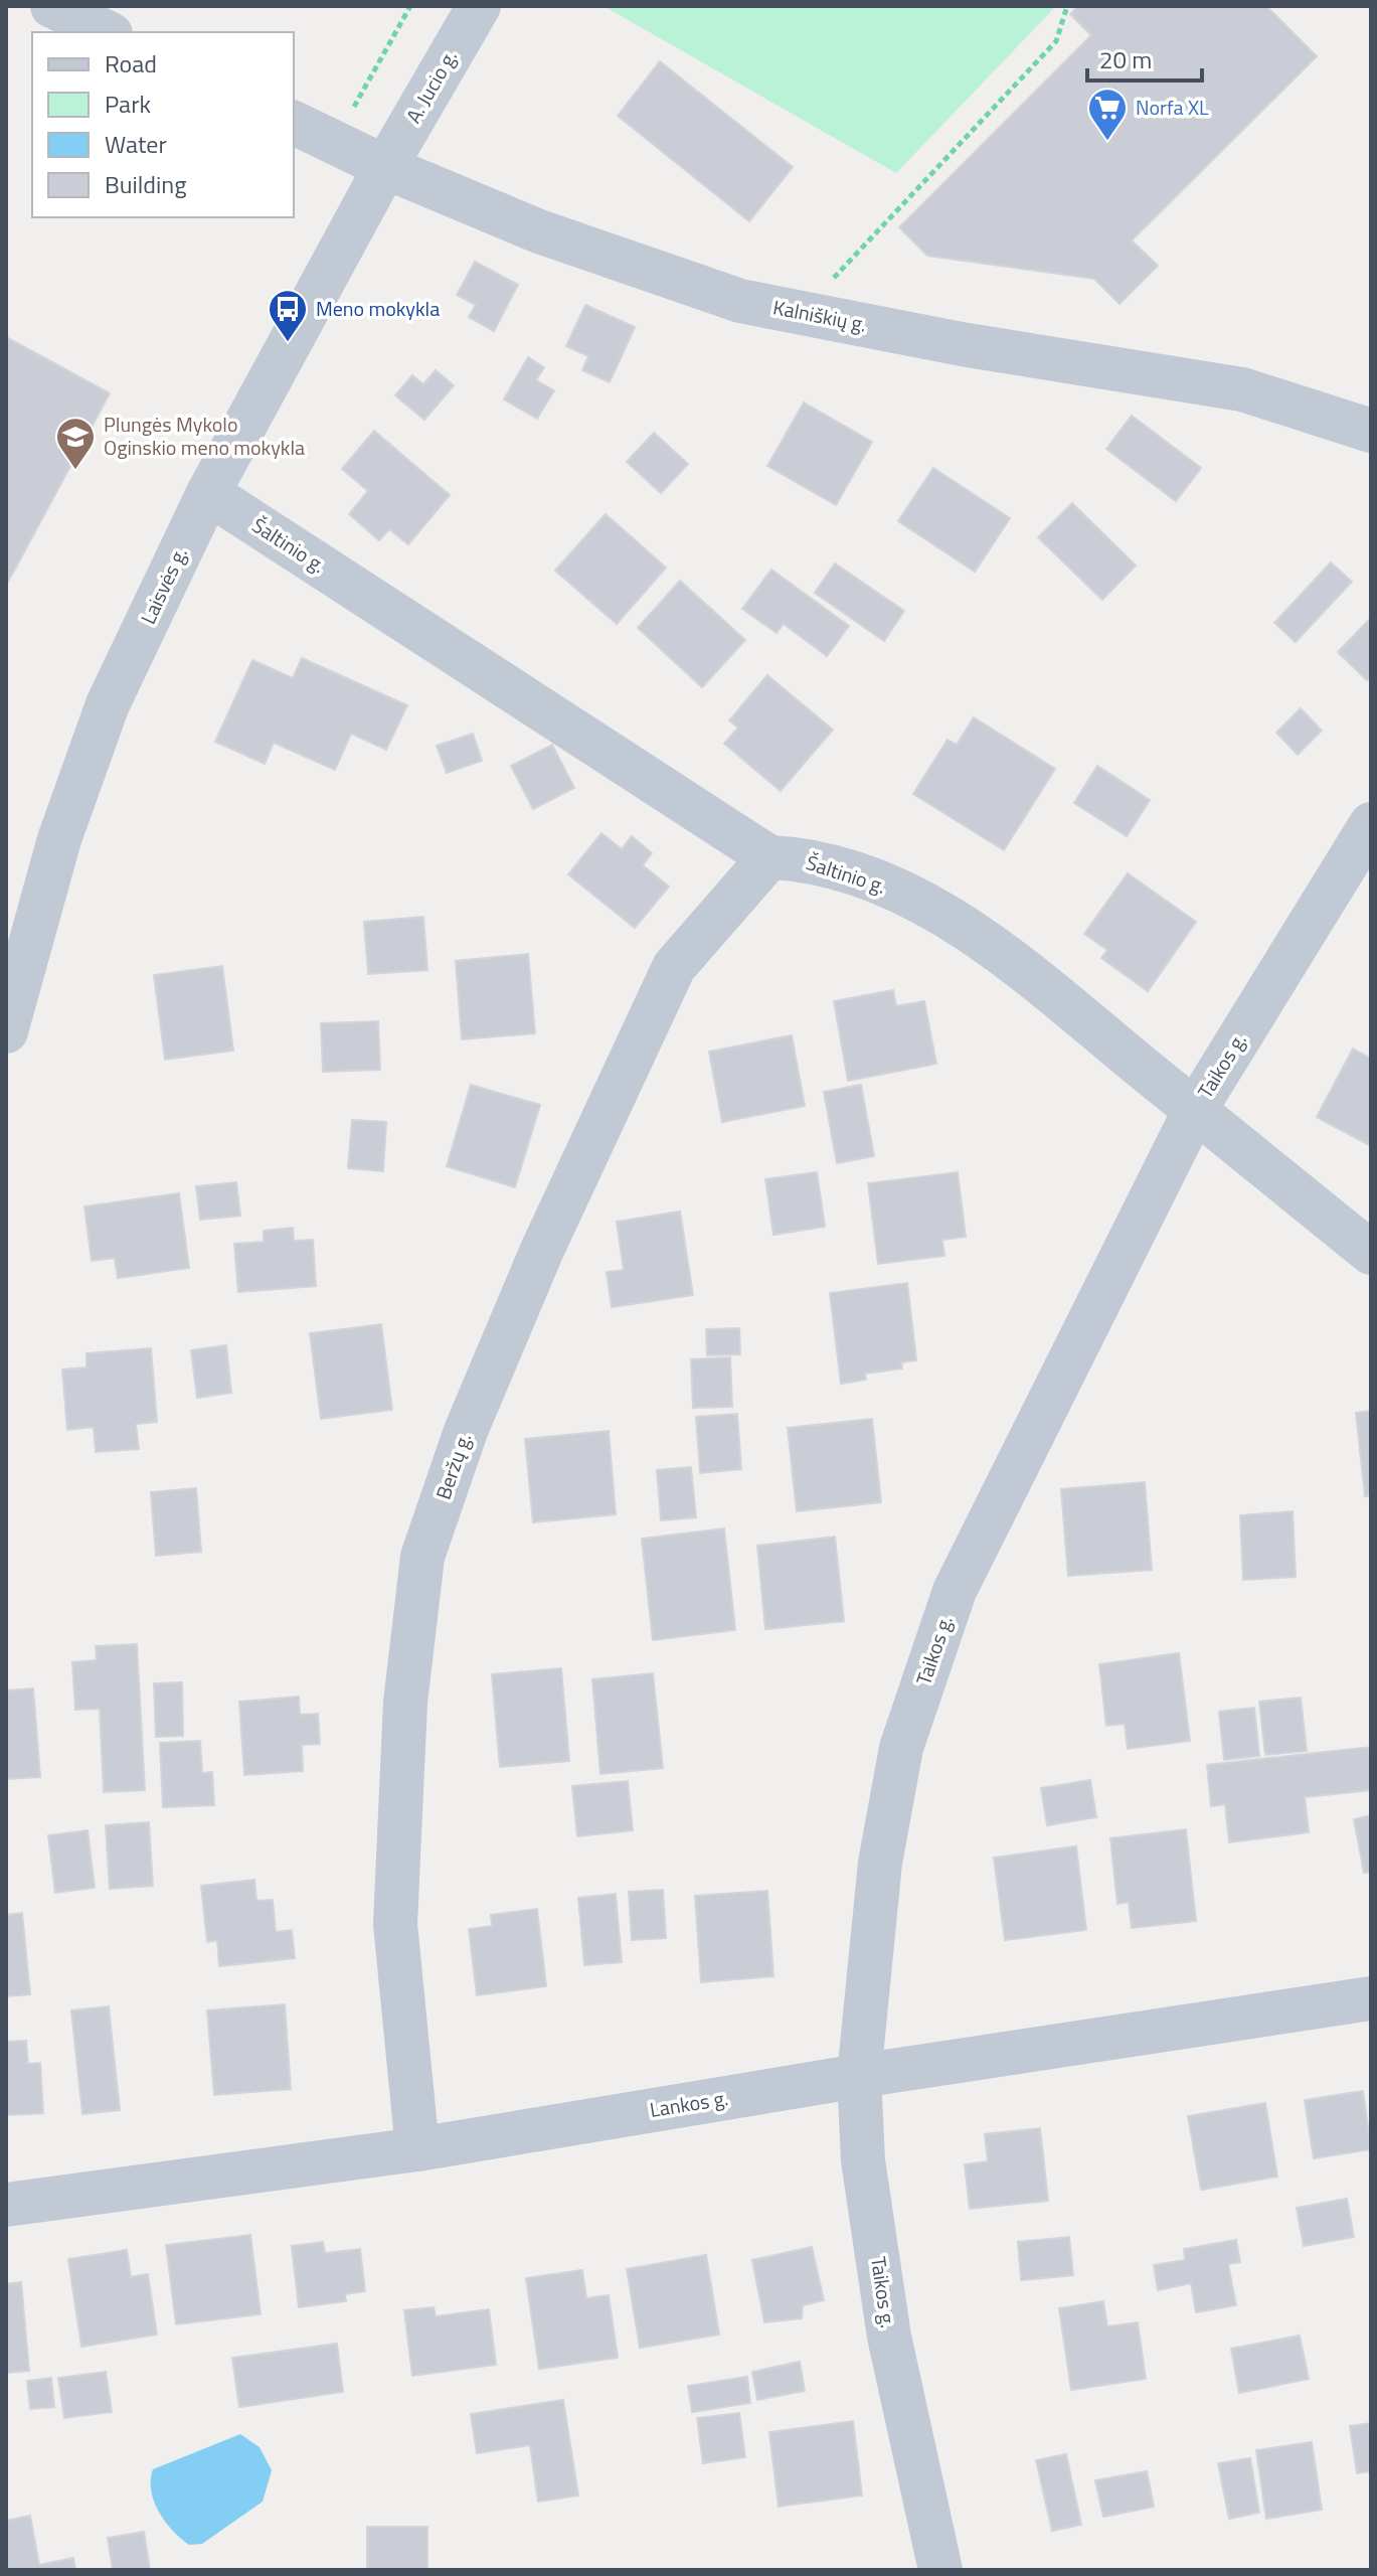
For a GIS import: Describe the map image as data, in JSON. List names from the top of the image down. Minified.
{"streets":{"street":["A. Jucio g.","Kalniškių g.","Šaltinio g.","Laisvės g.","Taikos g.","Beržų g.","Lankos g."]},"crossings":[["A. Jucio g.","Kalniškių g."],["A. Jucio g.","Laisvės g."],["Kalniškių g.","Laisvės g."],["Šaltinio g.","Laisvės g."],["Šaltinio g.","Taikos g."],["Šaltinio g.","Beržų g."],["Taikos g.","Lankos g."],["Beržų g.","Lankos g."]],"places":{"supermarket":["Norfa XL"],"bus stop":["Meno mokykla"],"school or university":["Plungės Mykolo Oginskio meno mokykla"]},"legend":["Road","Park","Water","Building"],"scale_bar":"20 m"}
